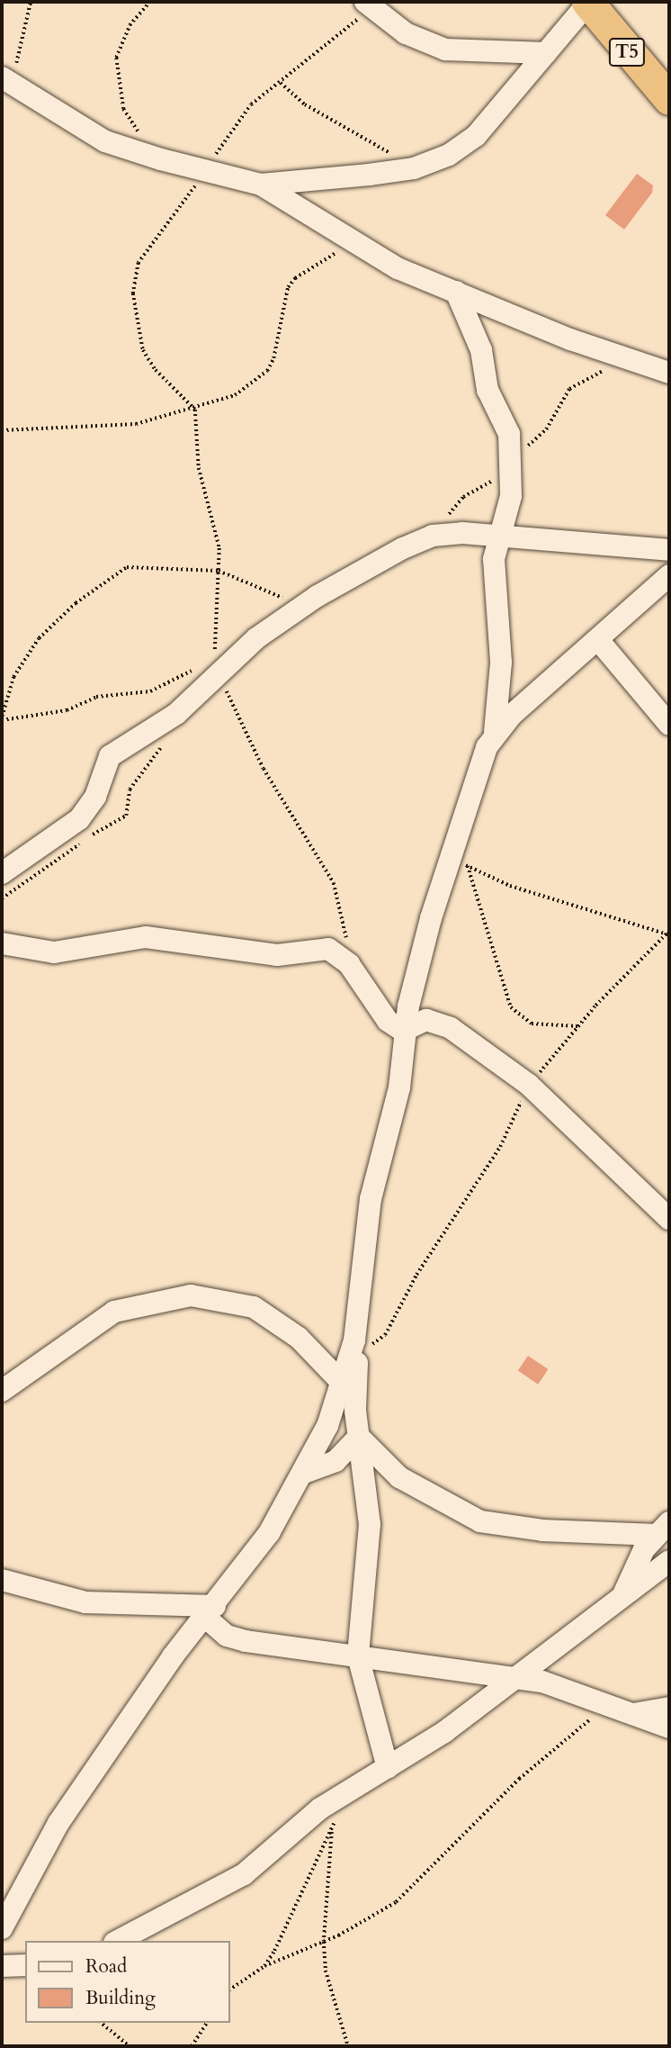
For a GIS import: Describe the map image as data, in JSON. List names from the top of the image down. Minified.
{"streets":{"highway":["T5"]},"legend":["Road","Building"]}
